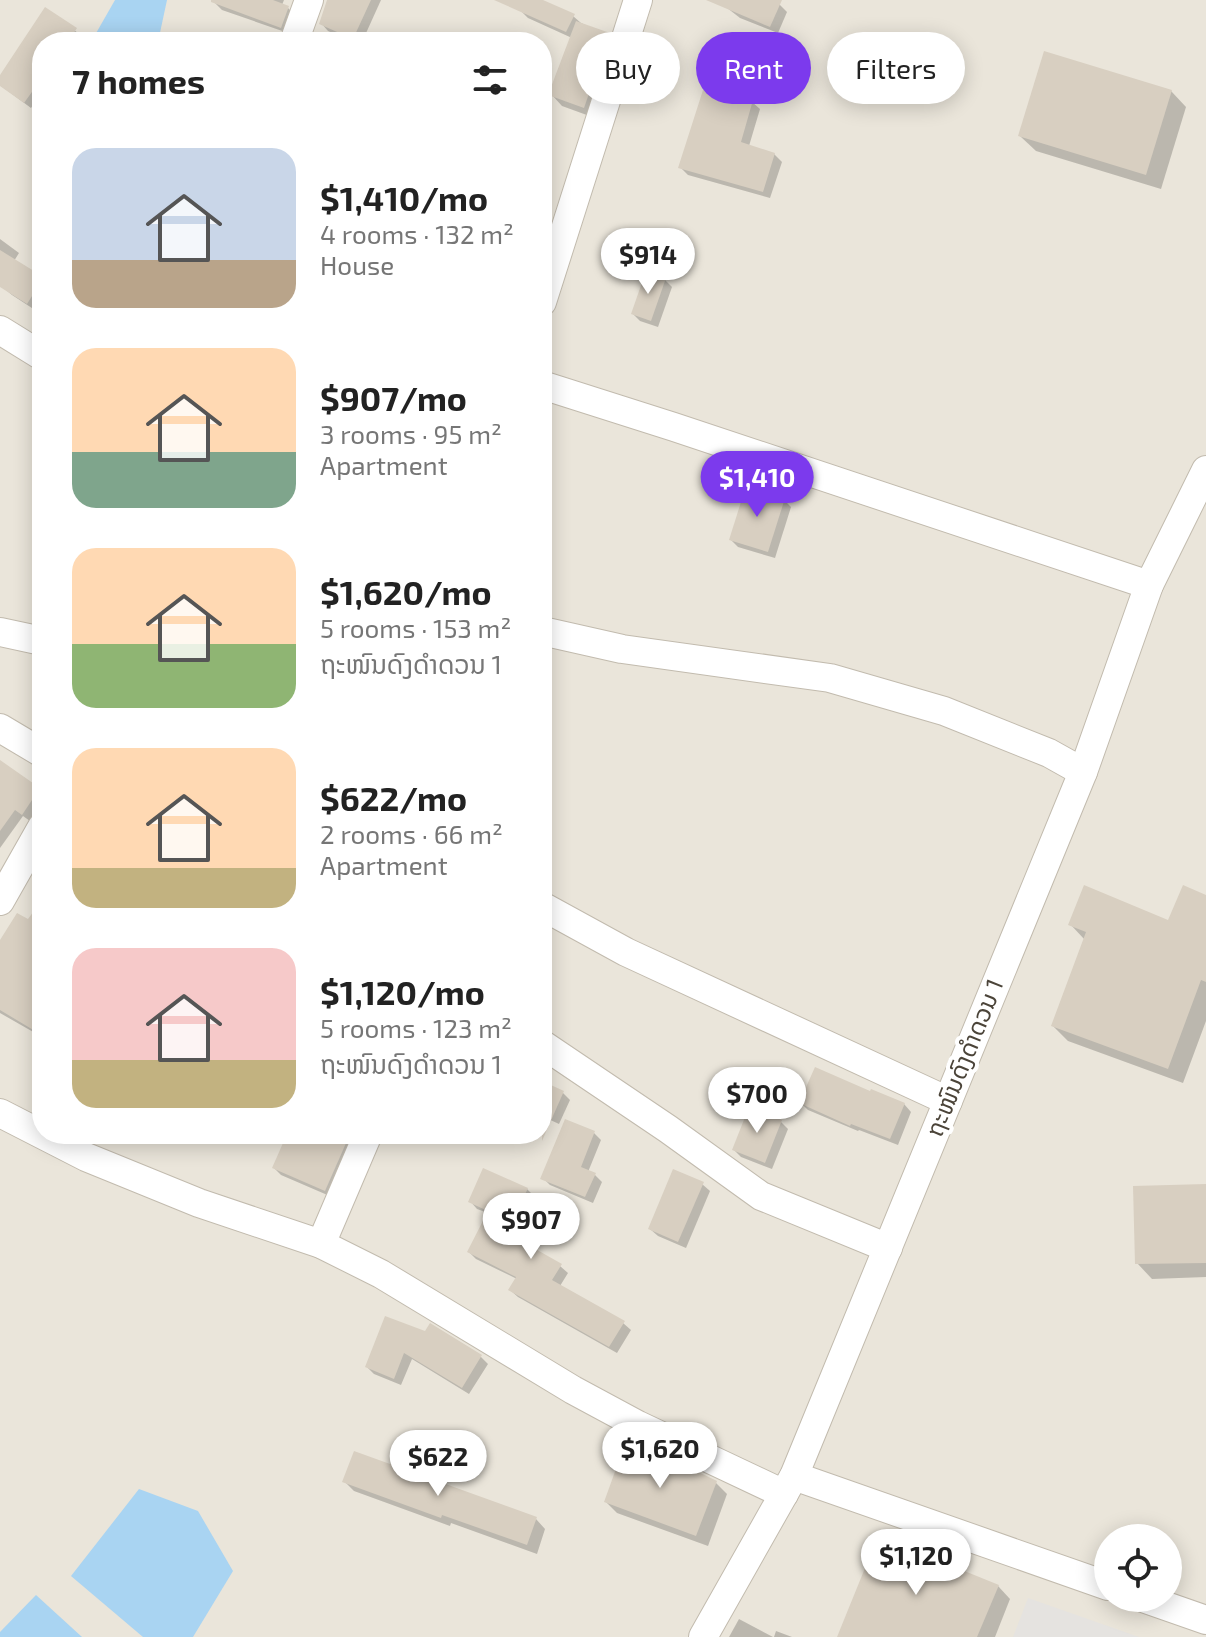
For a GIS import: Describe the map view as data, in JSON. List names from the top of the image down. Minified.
{"streets":{"street":["ຖະໜົນດົງດຳດວນ 1"]},"page":{"chip":["Buy","Rent","Filters"],"heading":"7 homes","list":[{"name":"$1,410/mo","note":"4 rooms · 132 m² · House"},{"name":"$907/mo","note":"3 rooms · 95 m² · Apartment"},{"name":"$1,620/mo","note":"5 rooms · 153 m² · ຖະໜົນດົງດຳດວນ 1"},{"name":"$622/mo","note":"2 rooms · 66 m² · Apartment"},{"name":"$1,120/mo","note":"5 rooms · 123 m² · ຖະໜົນດົງດຳດວນ 1"}],"price":["$914","$1,410","$700","$907","$1,620","$622","$1,120"]}}
